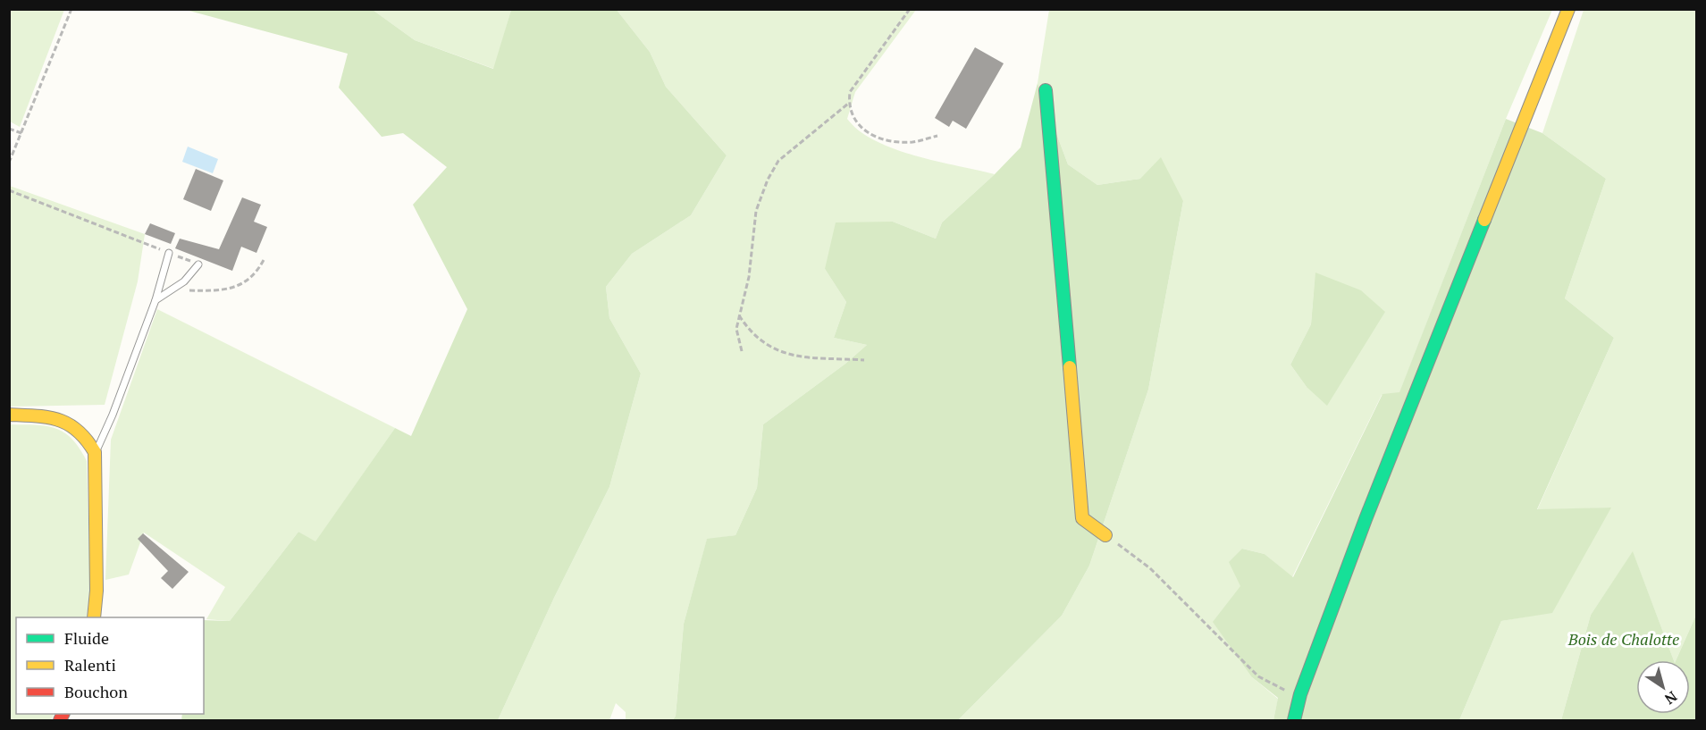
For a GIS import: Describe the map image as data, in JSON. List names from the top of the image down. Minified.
{"parks":["Bois de Chalotte"],"legend":["Fluide","Ralenti","Bouchon"],"north":"bottom right"}
